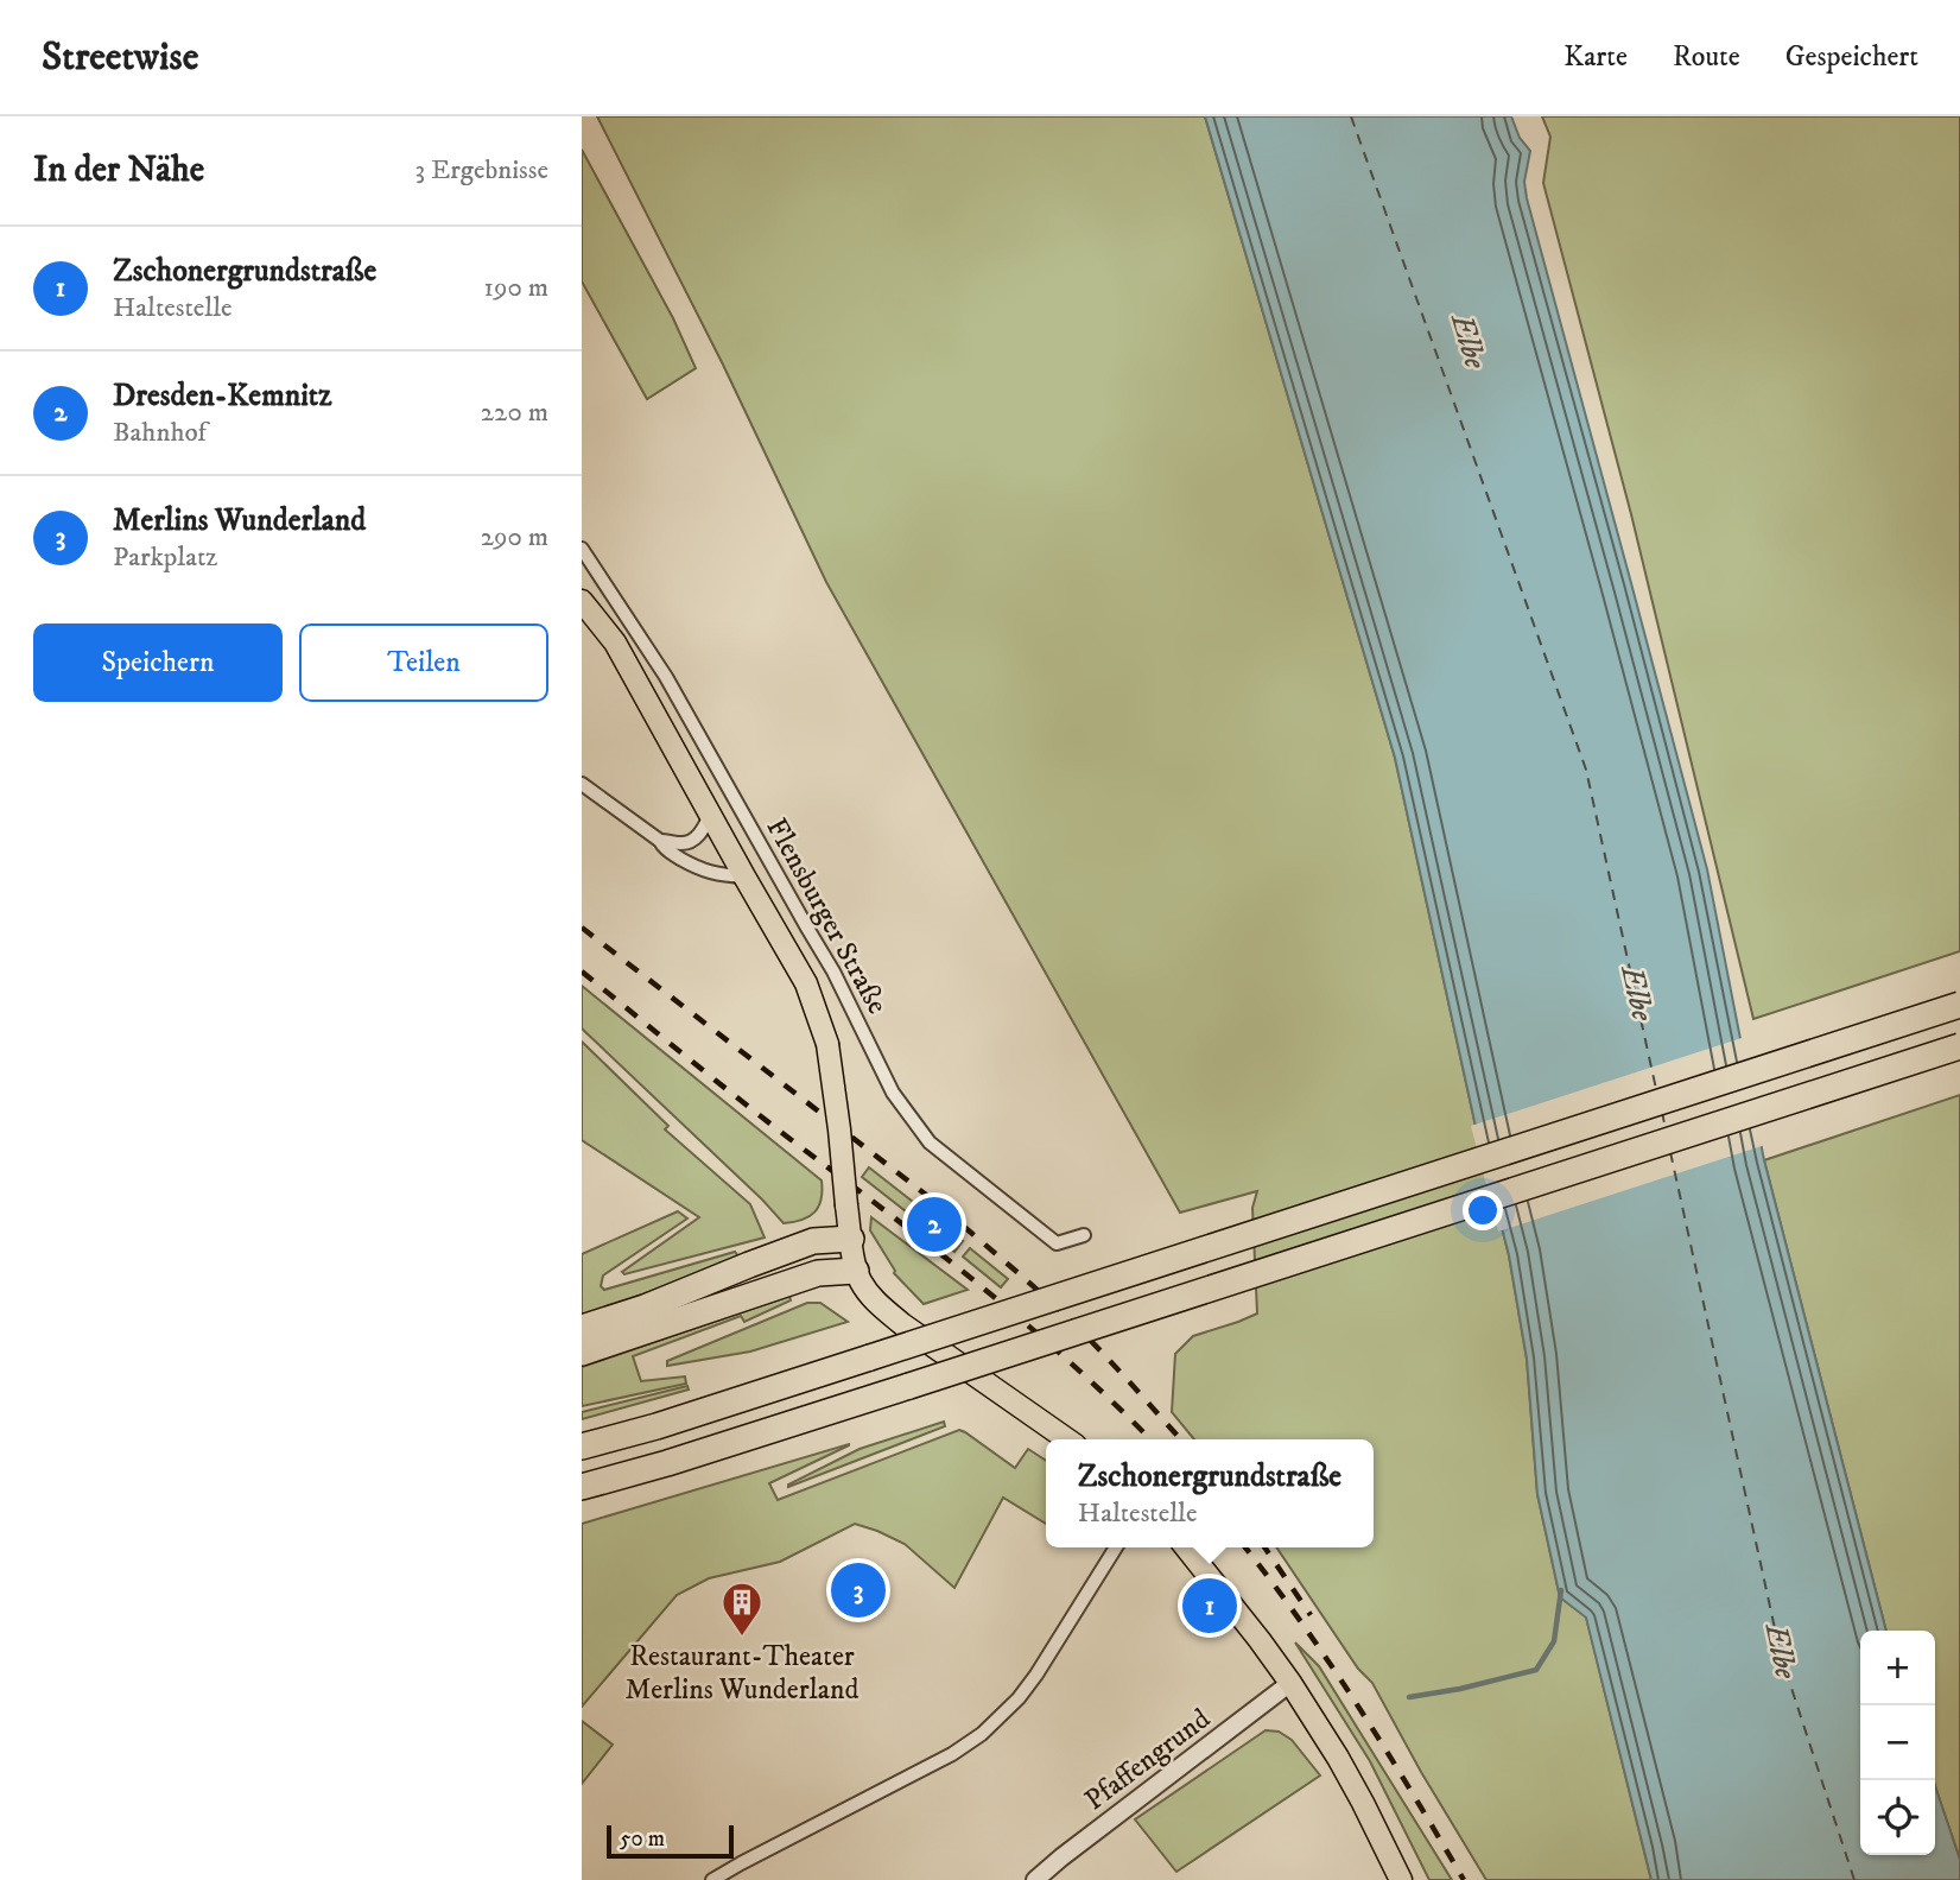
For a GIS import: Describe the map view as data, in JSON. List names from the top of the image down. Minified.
{"streets":{"street":["Flensburger Straße","Pfaffengrund"]},"water":["Elbe"],"places":{"building":["Restaurant-Theater Merlins Wunderland"]},"scale_bar":"50 m","page":{"header":"Streetwise","nav":["Karte","Route","Gespeichert"],"heading":["In der Nähe","3 Ergebnisse"],"list":[{"mark":"1","name":"Zschonergrundstraße","note":"Haltestelle","value":"190 m"},{"mark":"2","name":"Dresden-Kemnitz","note":"Bahnhof","value":"220 m"},{"mark":"3","name":"Merlins Wunderland","note":"Parkplatz","value":"290 m"}],"buttons":["Speichern","Teilen"],"pins":["2","3","1"],"popup":["Zschonergrundstraße","Haltestelle"],"map_buttons":["+","−"],"scale":"50 m"}}
